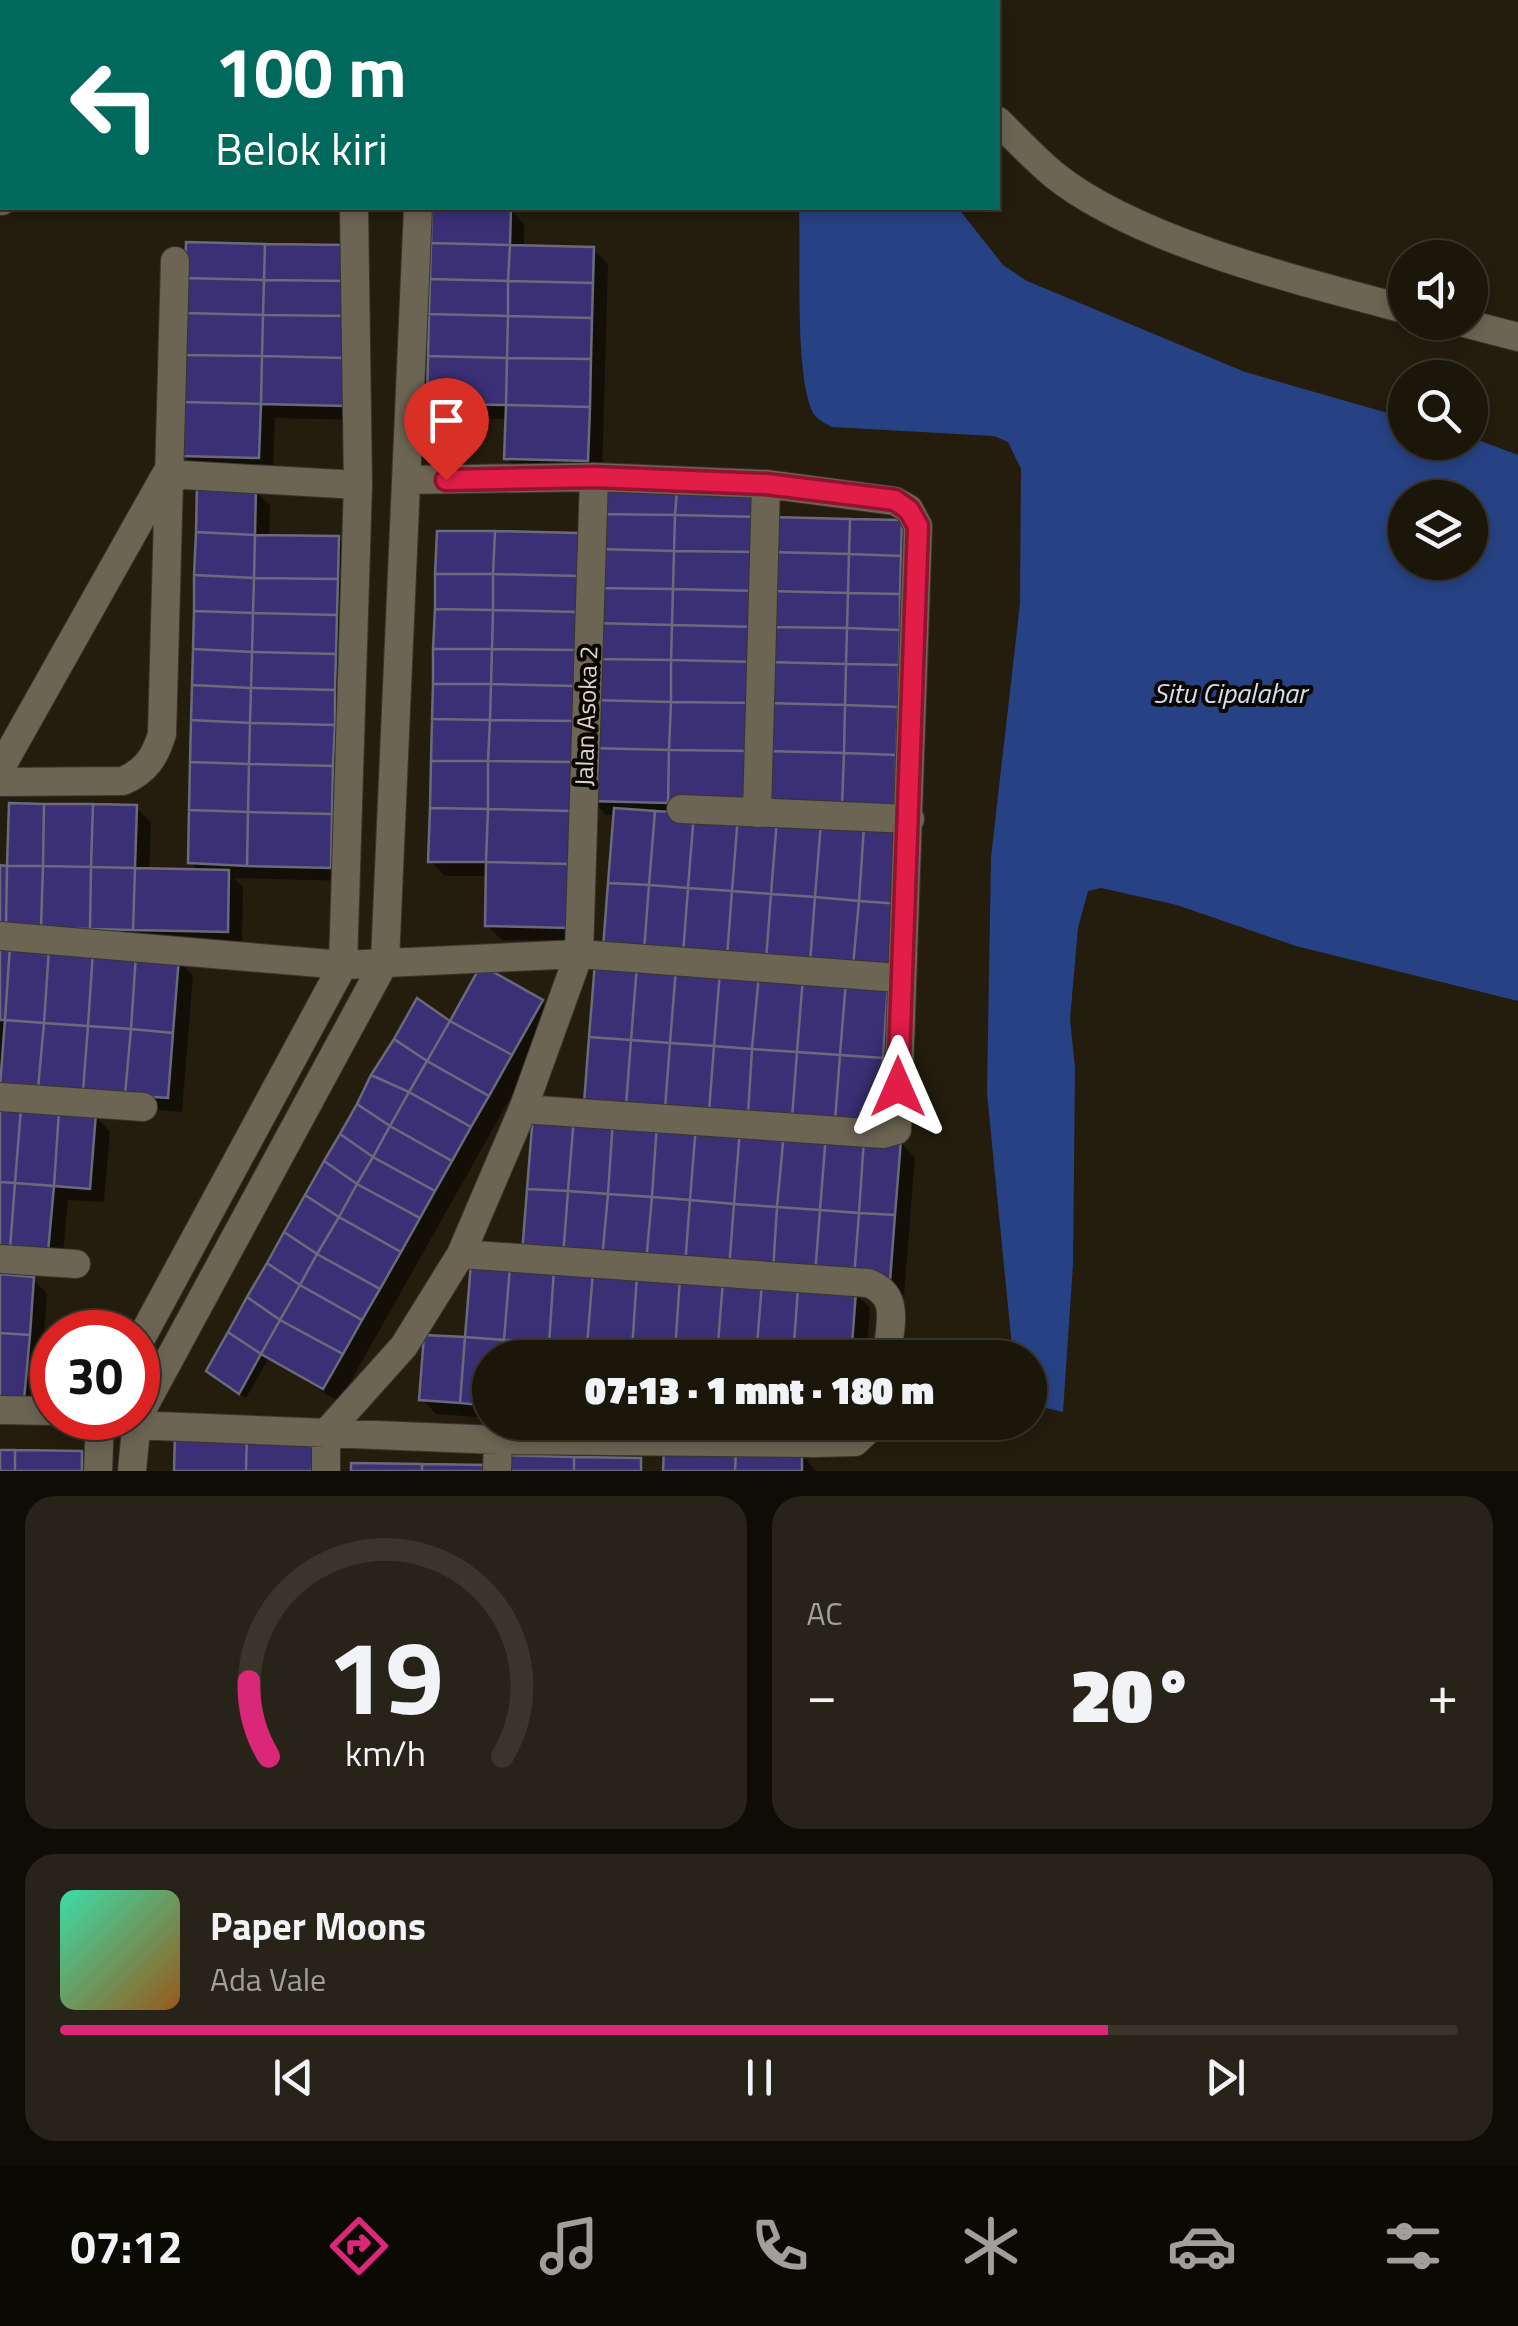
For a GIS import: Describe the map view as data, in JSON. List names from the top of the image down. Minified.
{"streets":{"street":["Jalan Asoka 2"]},"water":["Situ Cipalahar"],"page":{"turn":["100 m","Belok kiri"],"limit":"30","trip":"07:13 · 1 mnt · 180 m","tile":"AC","heat":["−","20°","+"],"song":["Paper Moons","Ada Vale"],"tabs":"07:12","gauge":["19","km/h"]}}
